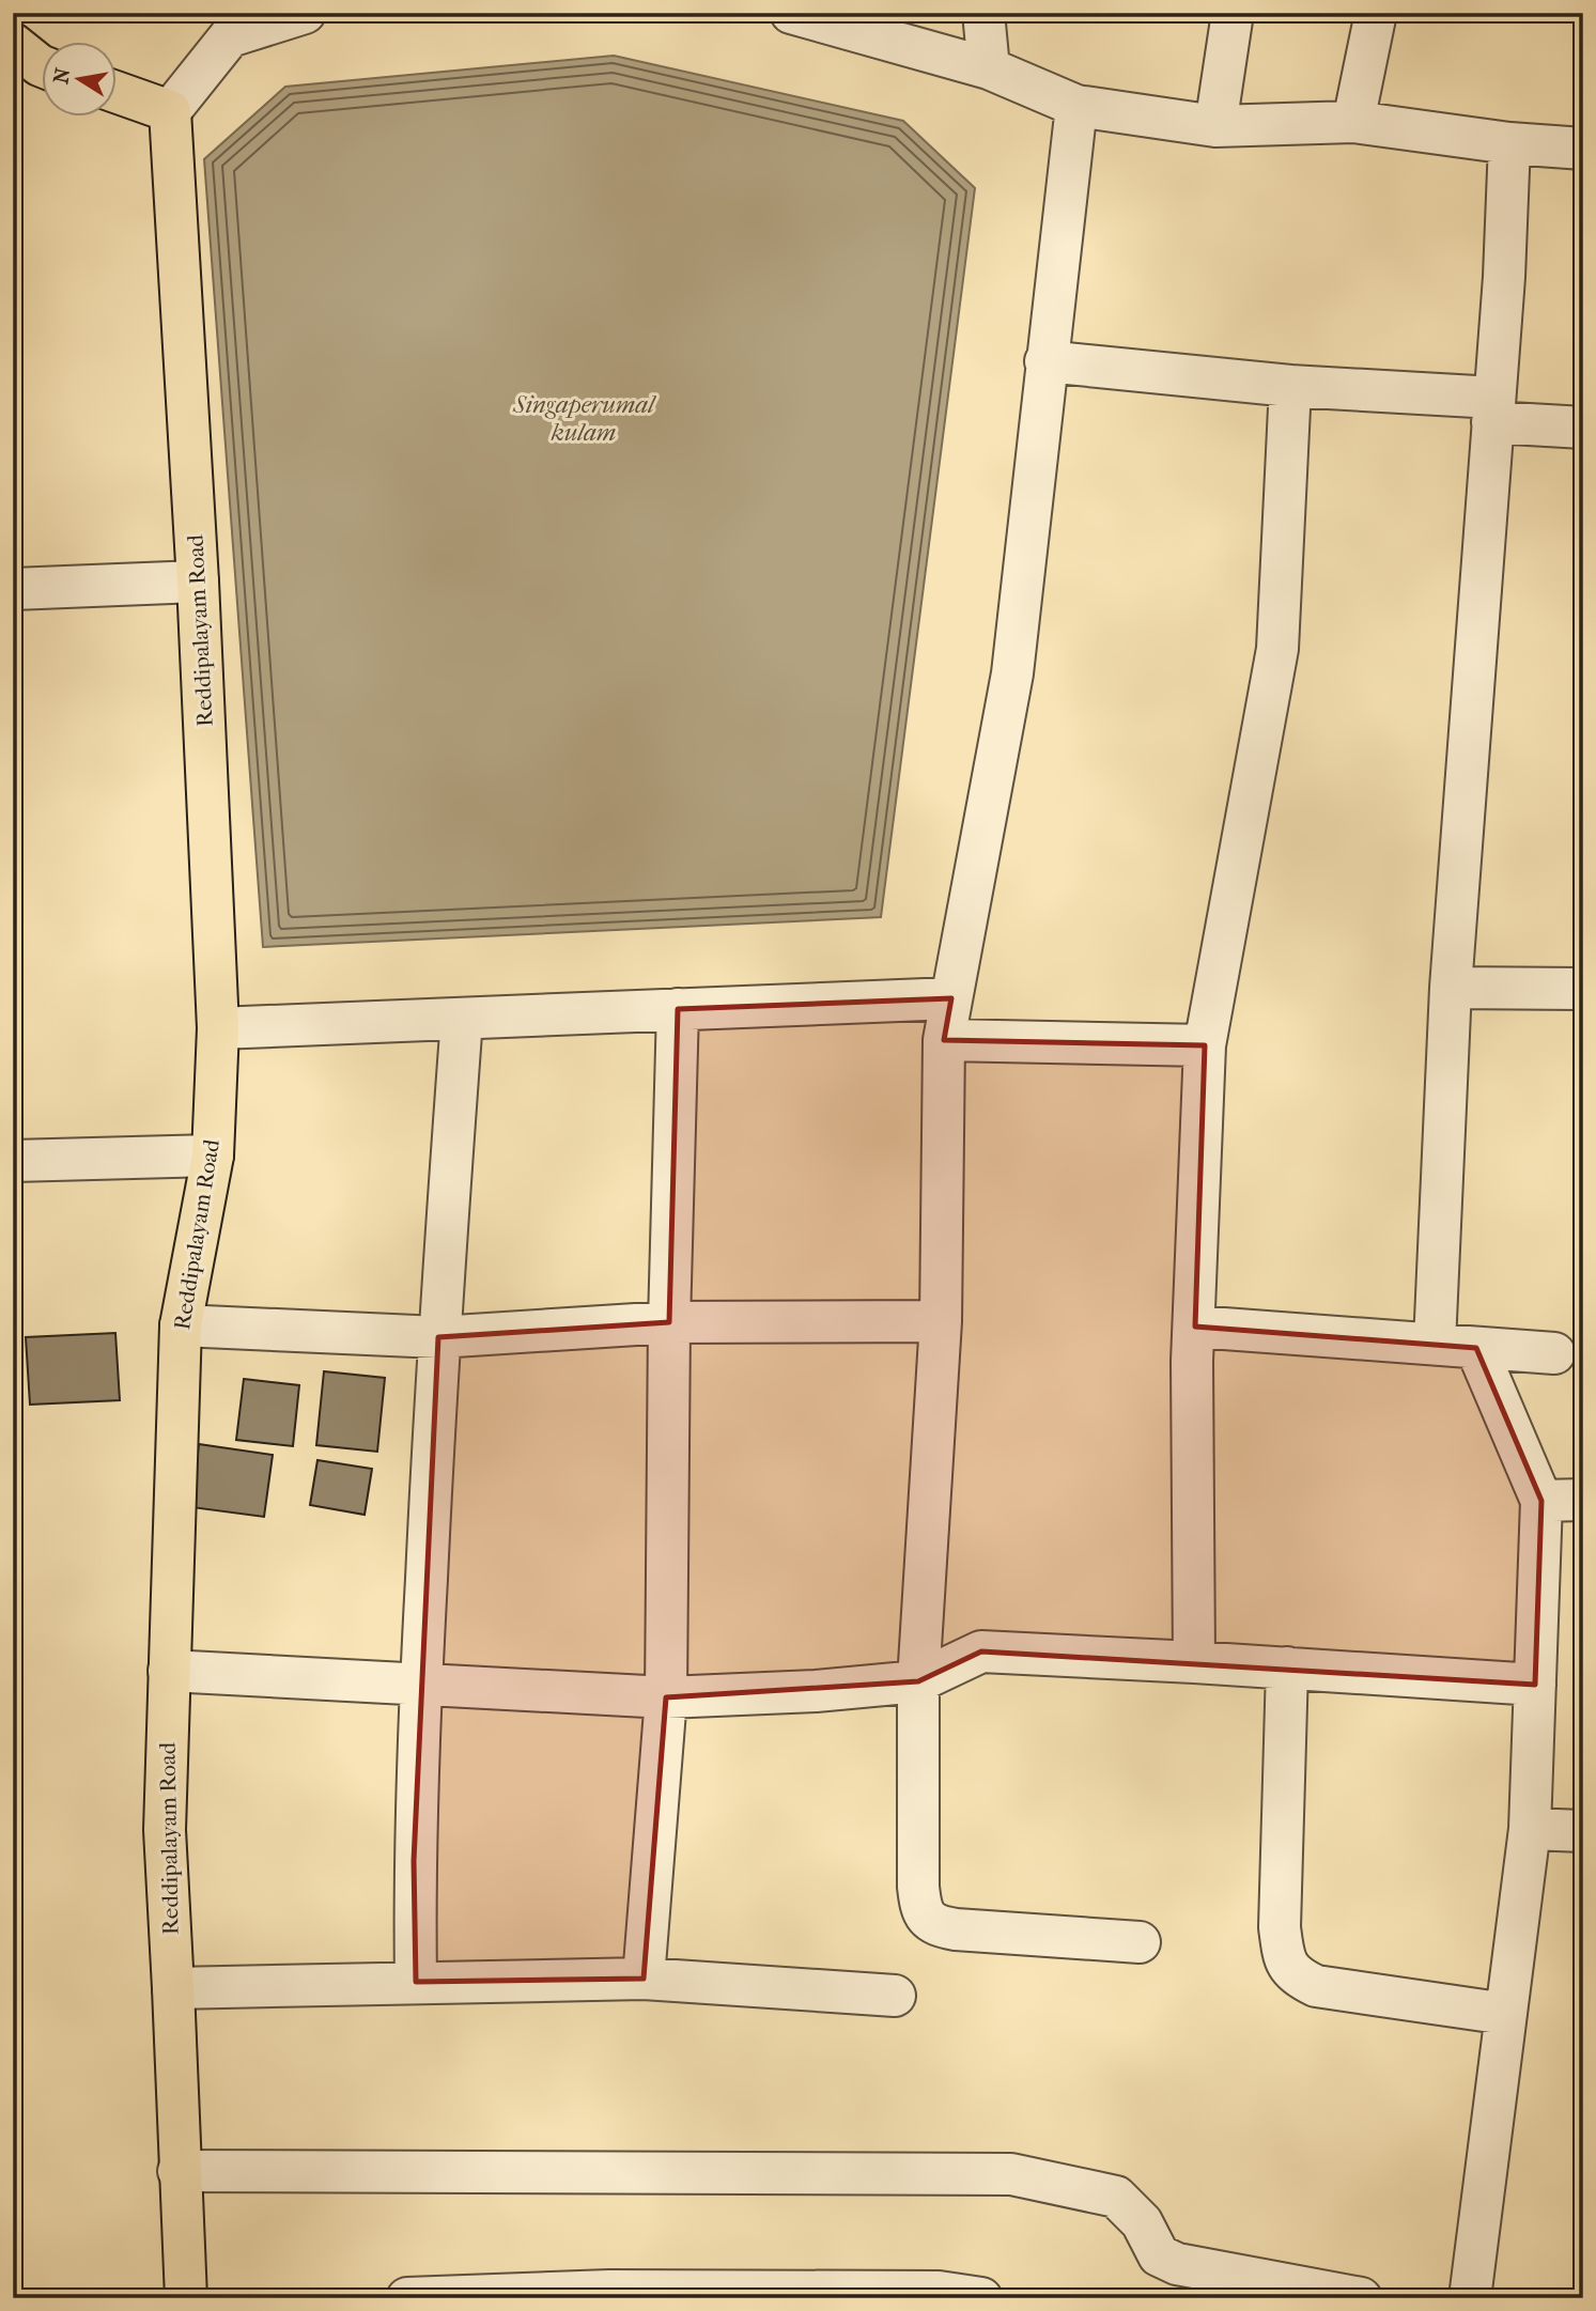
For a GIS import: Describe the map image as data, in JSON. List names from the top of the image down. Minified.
{"streets":{"main road":["Reddipalayam Road"]},"water":["Singaperumal kulam"],"north":"left"}
